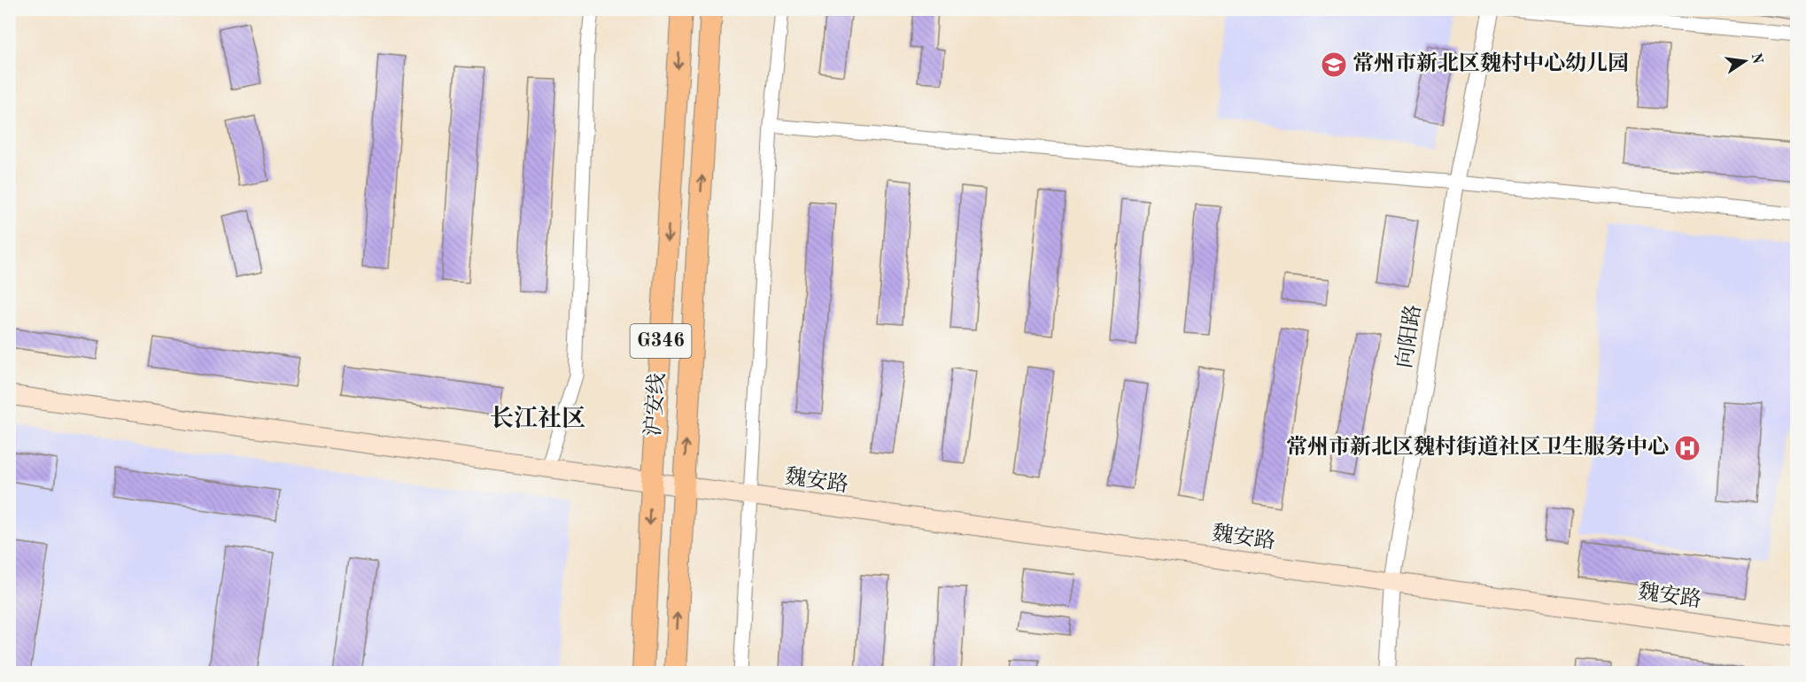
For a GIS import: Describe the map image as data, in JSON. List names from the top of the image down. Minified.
{"streets":{"highway":["G346","沪安线"],"main road":["魏安路"],"street":["向阳路"]},"crossings":[["向阳路","魏安路"],["沪安线","魏安路"]],"districts":["长江社区"],"places":{"school or university":["常州市新北区魏村中心幼儿园"],"hospital":["常州市新北区魏村街道社区卫生服务中心"]},"north":"right"}
